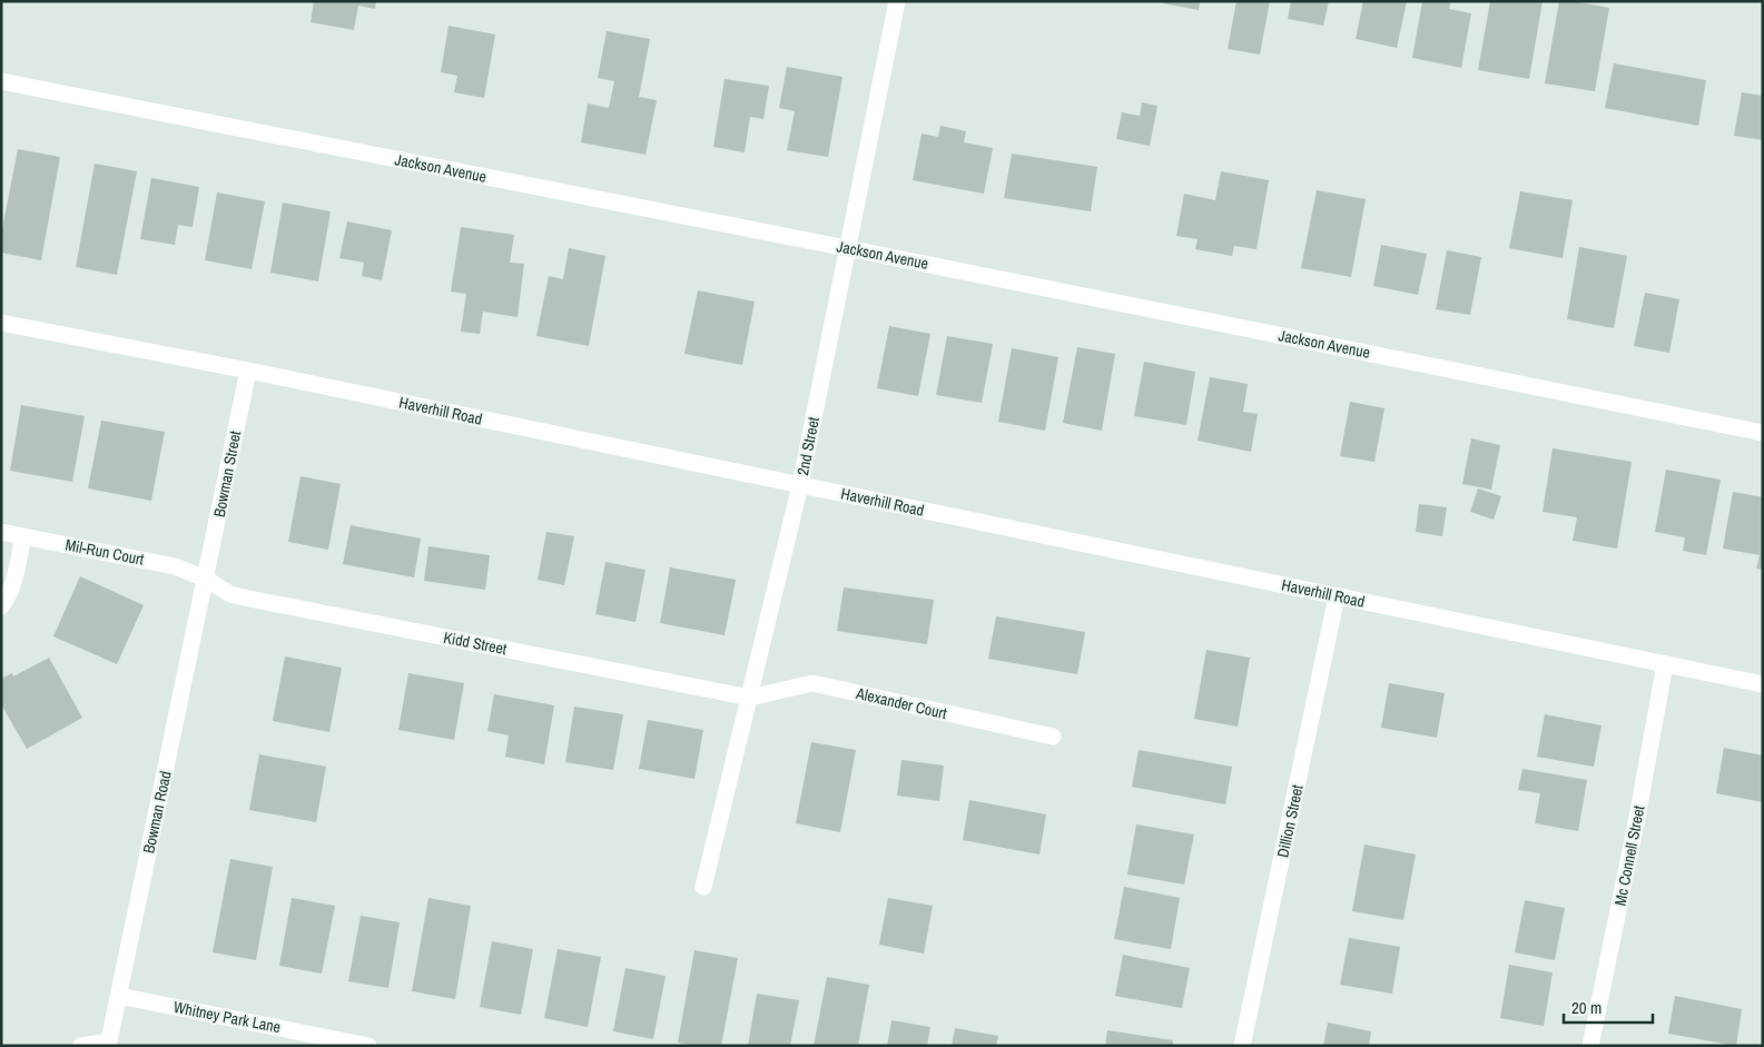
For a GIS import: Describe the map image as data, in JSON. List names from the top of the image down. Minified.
{"streets":{"street":["Jackson Avenue","Haverhill Road","2nd Street","Bowman Street","Mil-Run Court","Kidd Street","Alexander Court","Bowman Road","Dillion Street","Mc Connell Street","Whitney Park Lane"]},"crossings":[["Jackson Avenue","2nd Street"],["Haverhill Road","2nd Street"],["Haverhill Road","Bowman Street"],["Haverhill Road","Dillion Street"],["Haverhill Road","Mc Connell Street"],["2nd Street","Kidd Street"],["2nd Street","Alexander Court"],["Bowman Street","Mil-Run Court"],["Bowman Street","Kidd Street"],["Bowman Street","Bowman Road"],["Mil-Run Court","Kidd Street"],["Mil-Run Court","Bowman Road"],["Kidd Street","Alexander Court"],["Kidd Street","Bowman Road"],["Bowman Road","Whitney Park Lane"]],"scale_bar":"20 m"}
